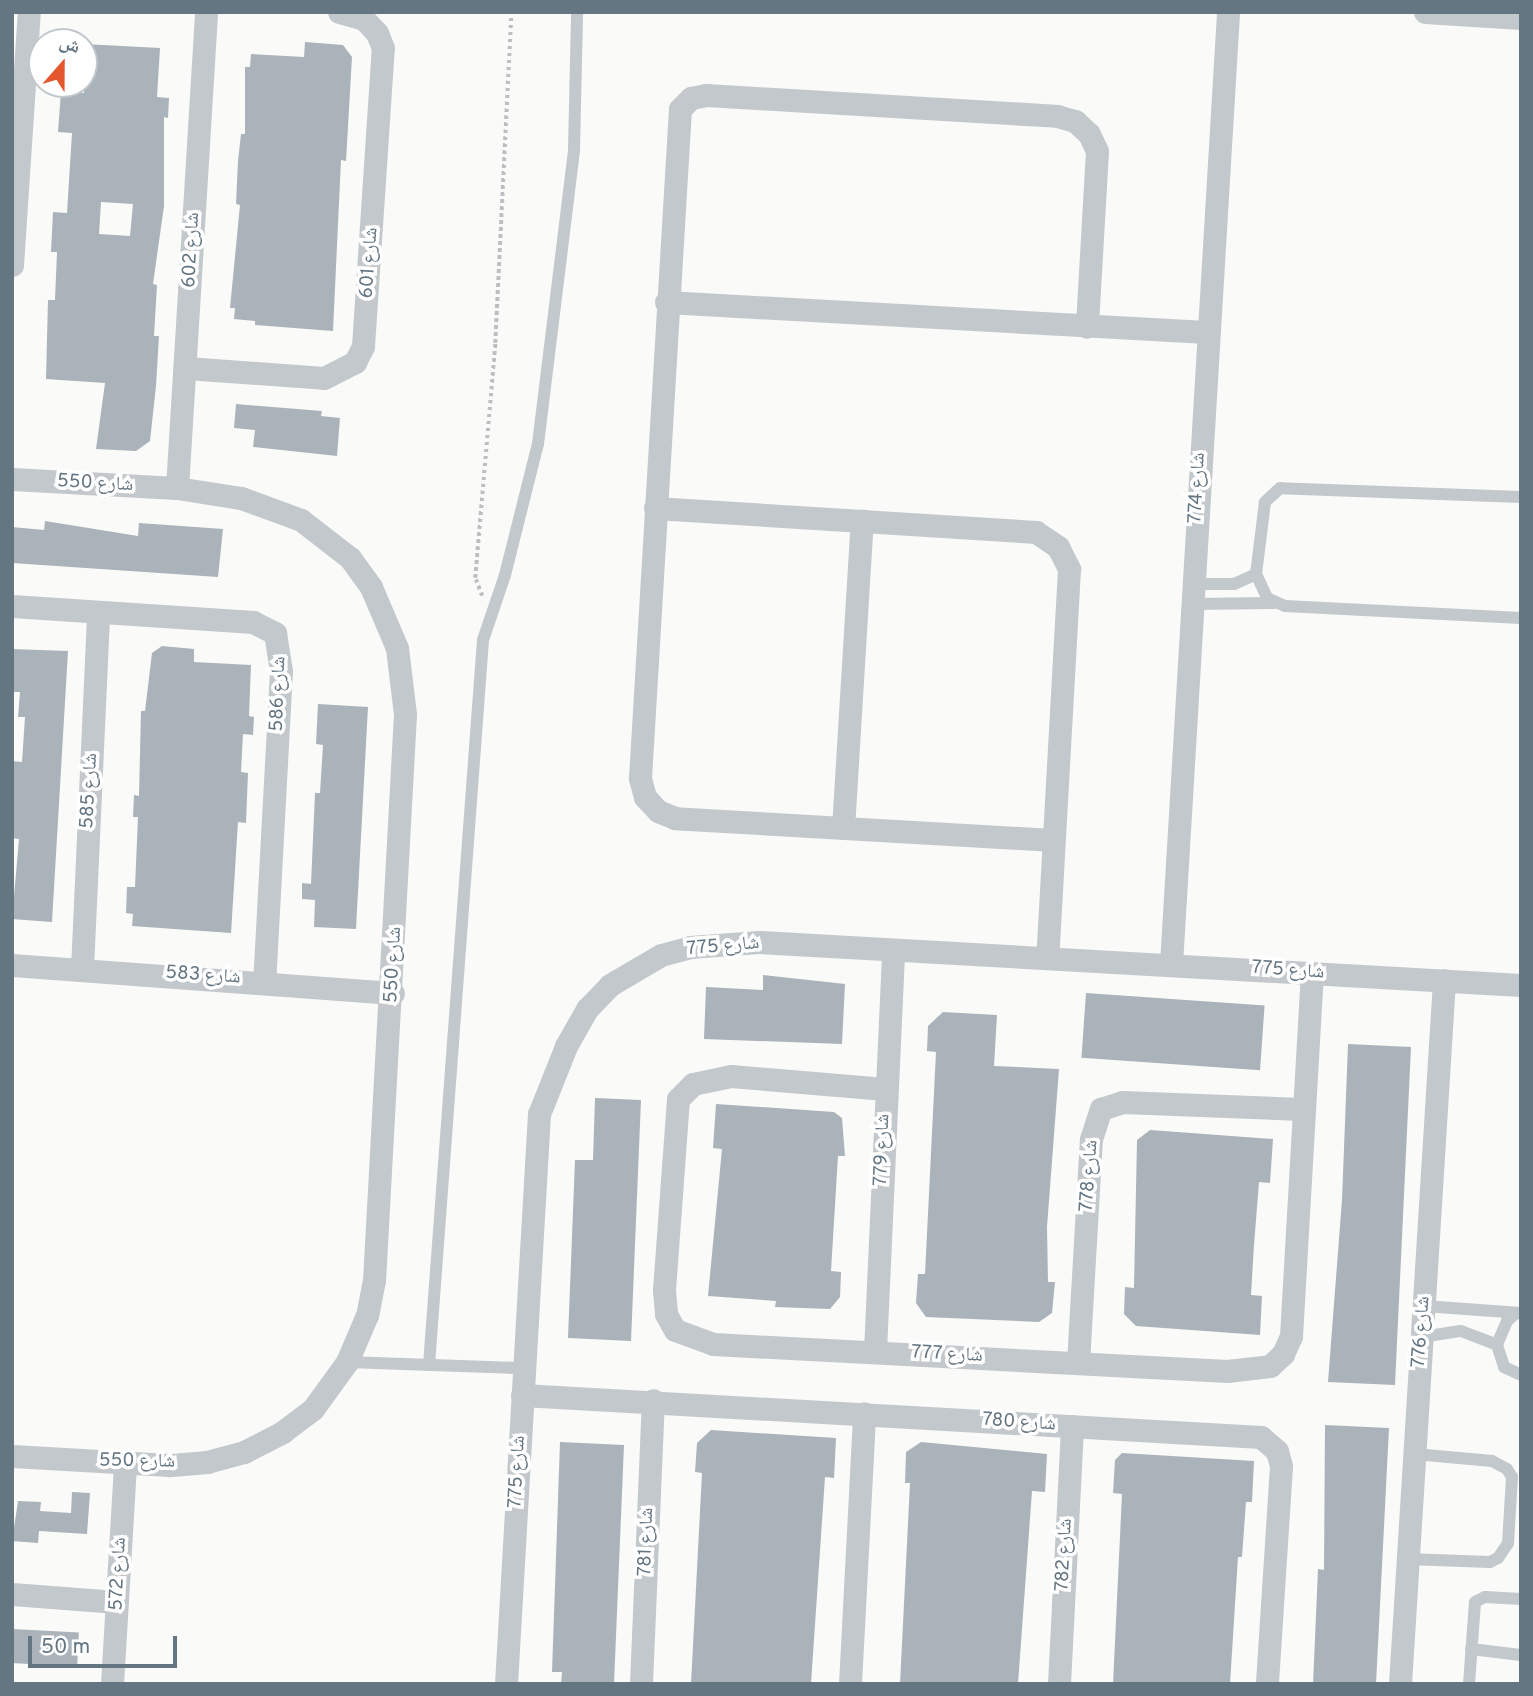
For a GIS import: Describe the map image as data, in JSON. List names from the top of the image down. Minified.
{"streets":{"street":["شارع 602","شارع 601","شارع 550","شارع 774","شارع 586","شارع 585","شارع 775","شارع 583","شارع 779","شارع 778","شارع 776","شارع 777","شارع 780","شارع 781","شارع 782","شارع 572"]},"crossings":[["شارع 602","شارع 601"],["شارع 602","شارع 550"],["شارع 550","شارع 583"],["شارع 550","شارع 572"],["شارع 774","شارع 775"],["شارع 586","شارع 585"],["شارع 586","شارع 583"],["شارع 585","شارع 583"],["شارع 775","شارع 779"],["شارع 775","شارع 776"],["شارع 775","شارع 777"],["شارع 775","شارع 780"],["شارع 779","شارع 777"],["شارع 778","شارع 777"],["شارع 780","شارع 781"],["شارع 780","شارع 782"]],"scale_bar":"50 m","north":"top"}
